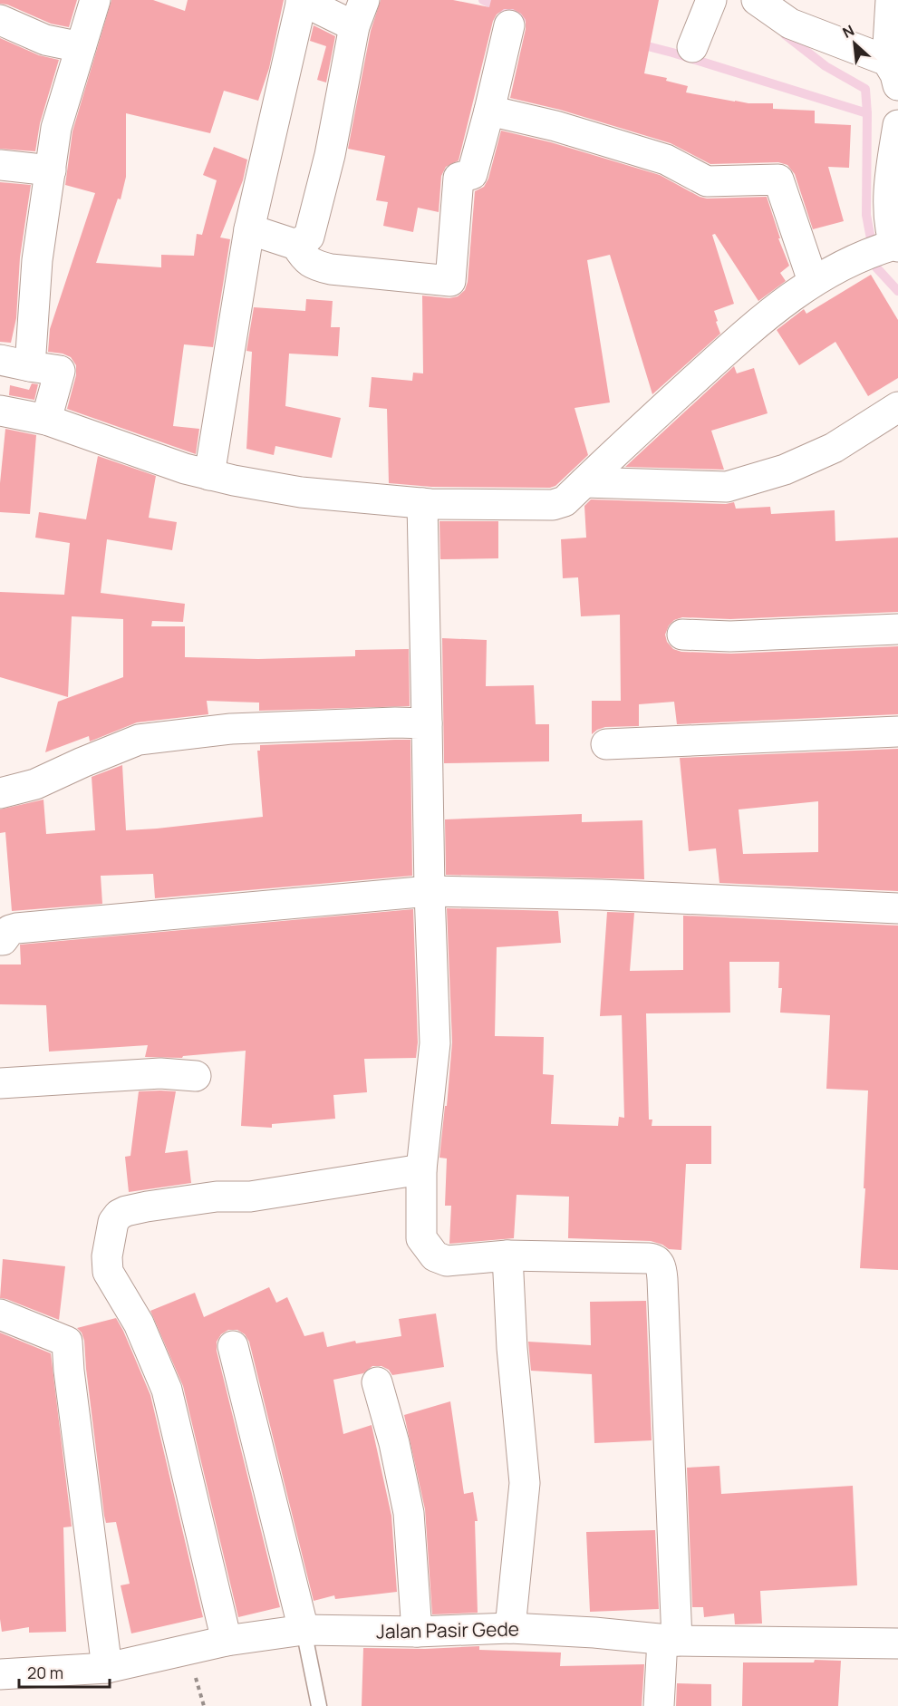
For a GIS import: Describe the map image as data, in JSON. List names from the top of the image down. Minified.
{"streets":{"street":["Jalan Pasir Gede"]},"scale_bar":"20 m","north":"top left"}
